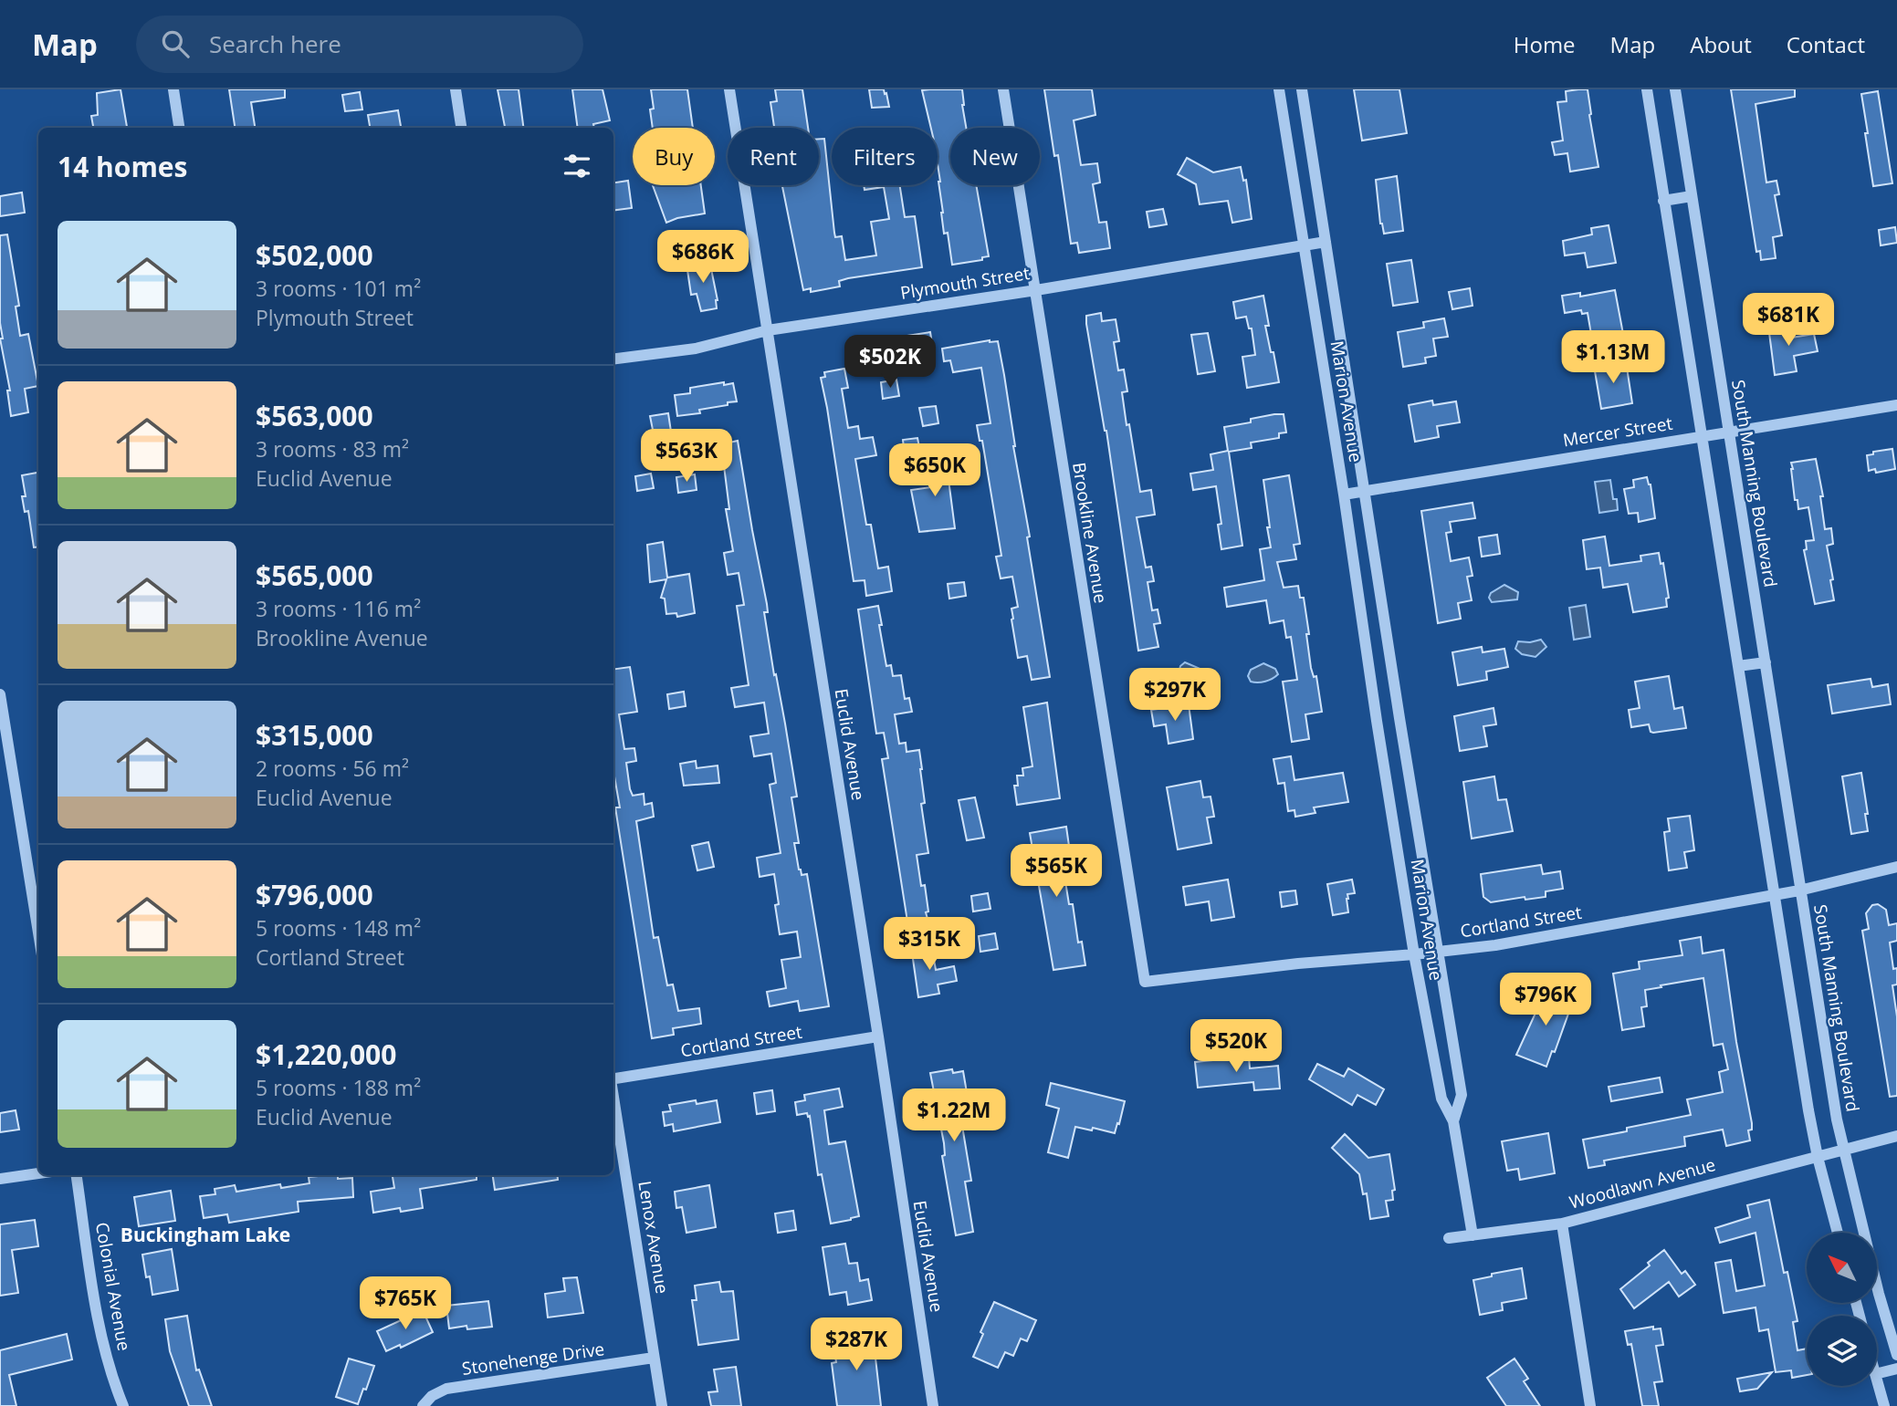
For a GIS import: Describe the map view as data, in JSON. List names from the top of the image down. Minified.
{"streets":{"street":["Plymouth Street","Marion Avenue","Mercer Street","South Manning Boulevard","Brookline Avenue","Euclid Avenue","Cortland Street","Woodlawn Avenue","Lenox Avenue","Colonial Avenue","Stonehenge Drive"]},"crossings":[["Plymouth Street","Marion Avenue"],["Plymouth Street","Brookline Avenue"],["Plymouth Street","Euclid Avenue"],["Marion Avenue","Mercer Street"],["Marion Avenue","Cortland Street"],["Marion Avenue","Woodlawn Avenue"],["Mercer Street","South Manning Boulevard"],["South Manning Boulevard","Cortland Street"],["South Manning Boulevard","Woodlawn Avenue"],["Brookline Avenue","Cortland Street"],["Euclid Avenue","Cortland Street"],["Lenox Avenue","Stonehenge Drive"]],"districts":["Buckingham Lake"],"north":"top left","page":{"header":"Map","search":"Search here","nav":["Home","Map","About","Contact"],"chip":["Buy","Rent","Filters","New"],"heading":"14 homes","list":[{"name":"$502,000","note":"3 rooms · 101 m² · Plymouth Street"},{"name":"$563,000","note":"3 rooms · 83 m² · Euclid Avenue"},{"name":"$565,000","note":"3 rooms · 116 m² · Brookline Avenue"},{"name":"$315,000","note":"2 rooms · 56 m² · Euclid Avenue"},{"name":"$796,000","note":"5 rooms · 148 m² · Cortland Street"},{"name":"$1,220,000","note":"5 rooms · 188 m² · Euclid Avenue"}],"price":["$686K","$681K","$1.13M","$502K","$563K","$650K","$297K","$565K","$315K","$796K","$520K","$1.22M","$765K","$287K"]}}
